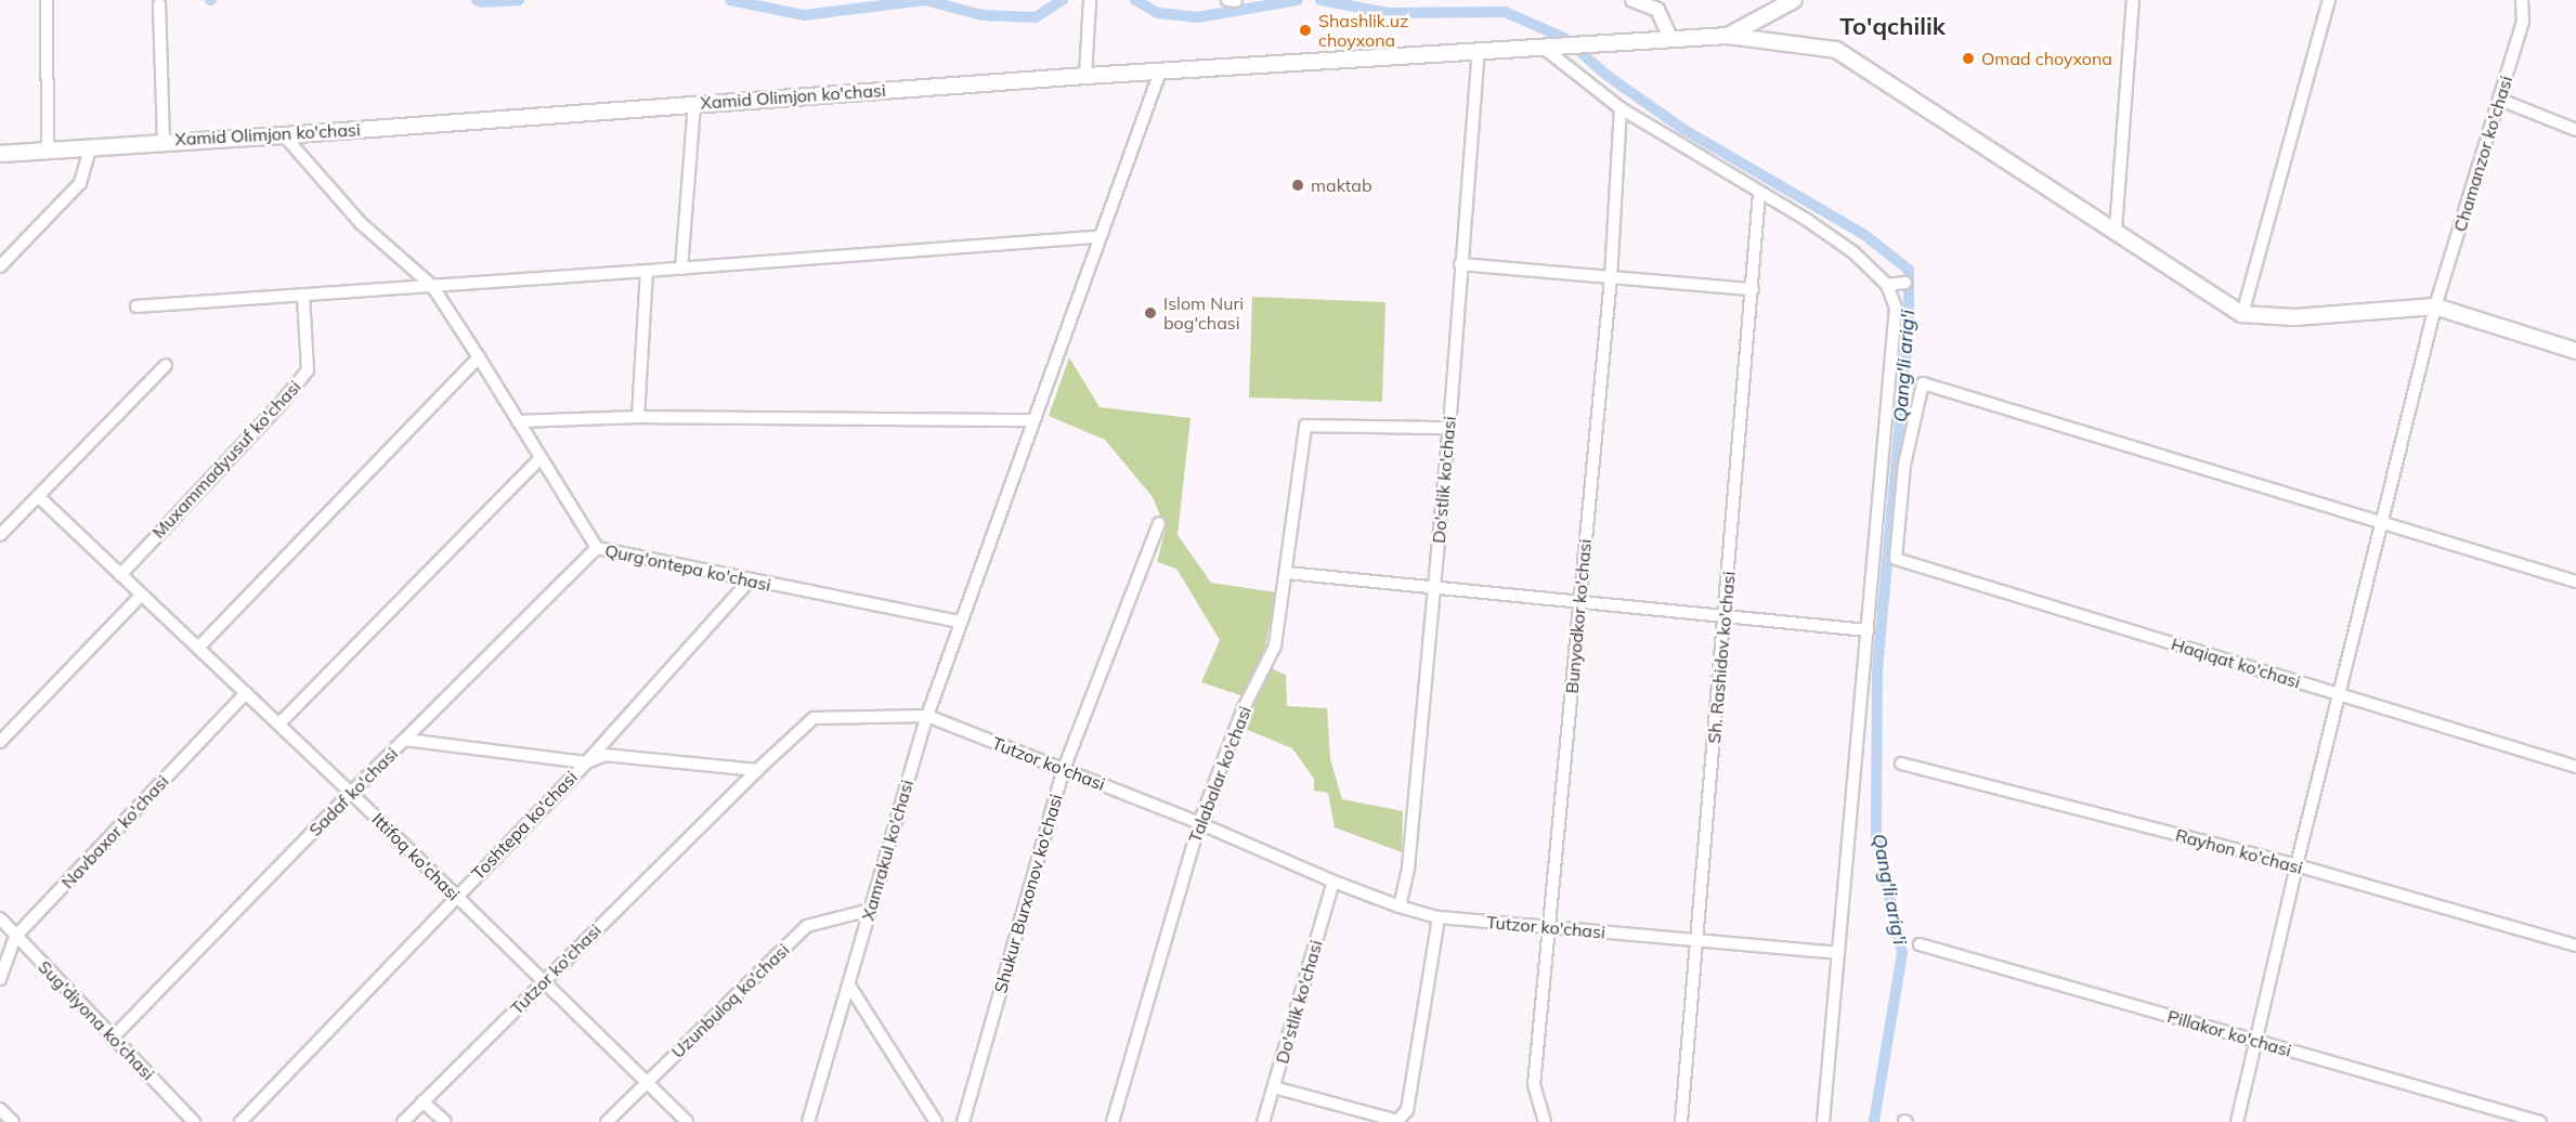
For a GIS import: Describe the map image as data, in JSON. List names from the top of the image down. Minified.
{"streets":{"main road":["Xamid Olimjon ko'chasi"],"street":["Chamanzor ko'chasi","Muxammadyusuf ko'chasi","Do'stlik ko'chasi","Qurg'ontepa ko'chasi","Bunyodkor ko'chasi","Sh. Rashidov ko'chasi","Haqiqat ko'chasi","Tutzor ko'chasi","Talabalar ko'chasi","Sadaf ko'chasi","Toshtepa ko'chasi","Navbaxor ko'chasi","Xamrakul ko'chasi","Rayhon ko'chasi","Ittifoq ko'chasi","Shukur Burxonov ko'chasi","Uzunbuloq ko'chasi","Sug'diyona ko'chasi","Pillakor ko'chasi"]},"crossings":[["Xamid Olimjon ko'chasi","Do'stlik ko'chasi"],["Xamid Olimjon ko'chasi","Qurg'ontepa ko'chasi"],["Xamid Olimjon ko'chasi","Xamrakul ko'chasi"],["Chamanzor ko'chasi","Haqiqat ko'chasi"],["Chamanzor ko'chasi","Rayhon ko'chasi"],["Chamanzor ko'chasi","Pillakor ko'chasi"],["Muxammadyusuf ko'chasi","Ittifoq ko'chasi"],["Do'stlik ko'chasi","Tutzor ko'chasi"],["Do'stlik ko'chasi","Talabalar ko'chasi"],["Qurg'ontepa ko'chasi","Sadaf ko'chasi"],["Qurg'ontepa ko'chasi","Toshtepa ko'chasi"],["Qurg'ontepa ko'chasi","Xamrakul ko'chasi"],["Bunyodkor ko'chasi","Tutzor ko'chasi"],["Sh. Rashidov ko'chasi","Tutzor ko'chasi"],["Tutzor ko'chasi","Talabalar ko'chasi"],["Tutzor ko'chasi","Xamrakul ko'chasi"],["Tutzor ko'chasi","Ittifoq ko'chasi"],["Tutzor ko'chasi","Shukur Burxonov ko'chasi"],["Sadaf ko'chasi","Ittifoq ko'chasi"],["Sadaf ko'chasi","Sug'diyona ko'chasi"],["Toshtepa ko'chasi","Ittifoq ko'chasi"],["Navbaxor ko'chasi","Ittifoq ko'chasi"],["Navbaxor ko'chasi","Sug'diyona ko'chasi"],["Xamrakul ko'chasi","Uzunbuloq ko'chasi"],["Ittifoq ko'chasi","Uzunbuloq ko'chasi"]],"districts":["To'qchilik"],"water":["Qang'li arig'i"],"places":["Shashlik.uz choyxona","Omad choyxona","maktab","Islom Nuri bog'chasi"]}
